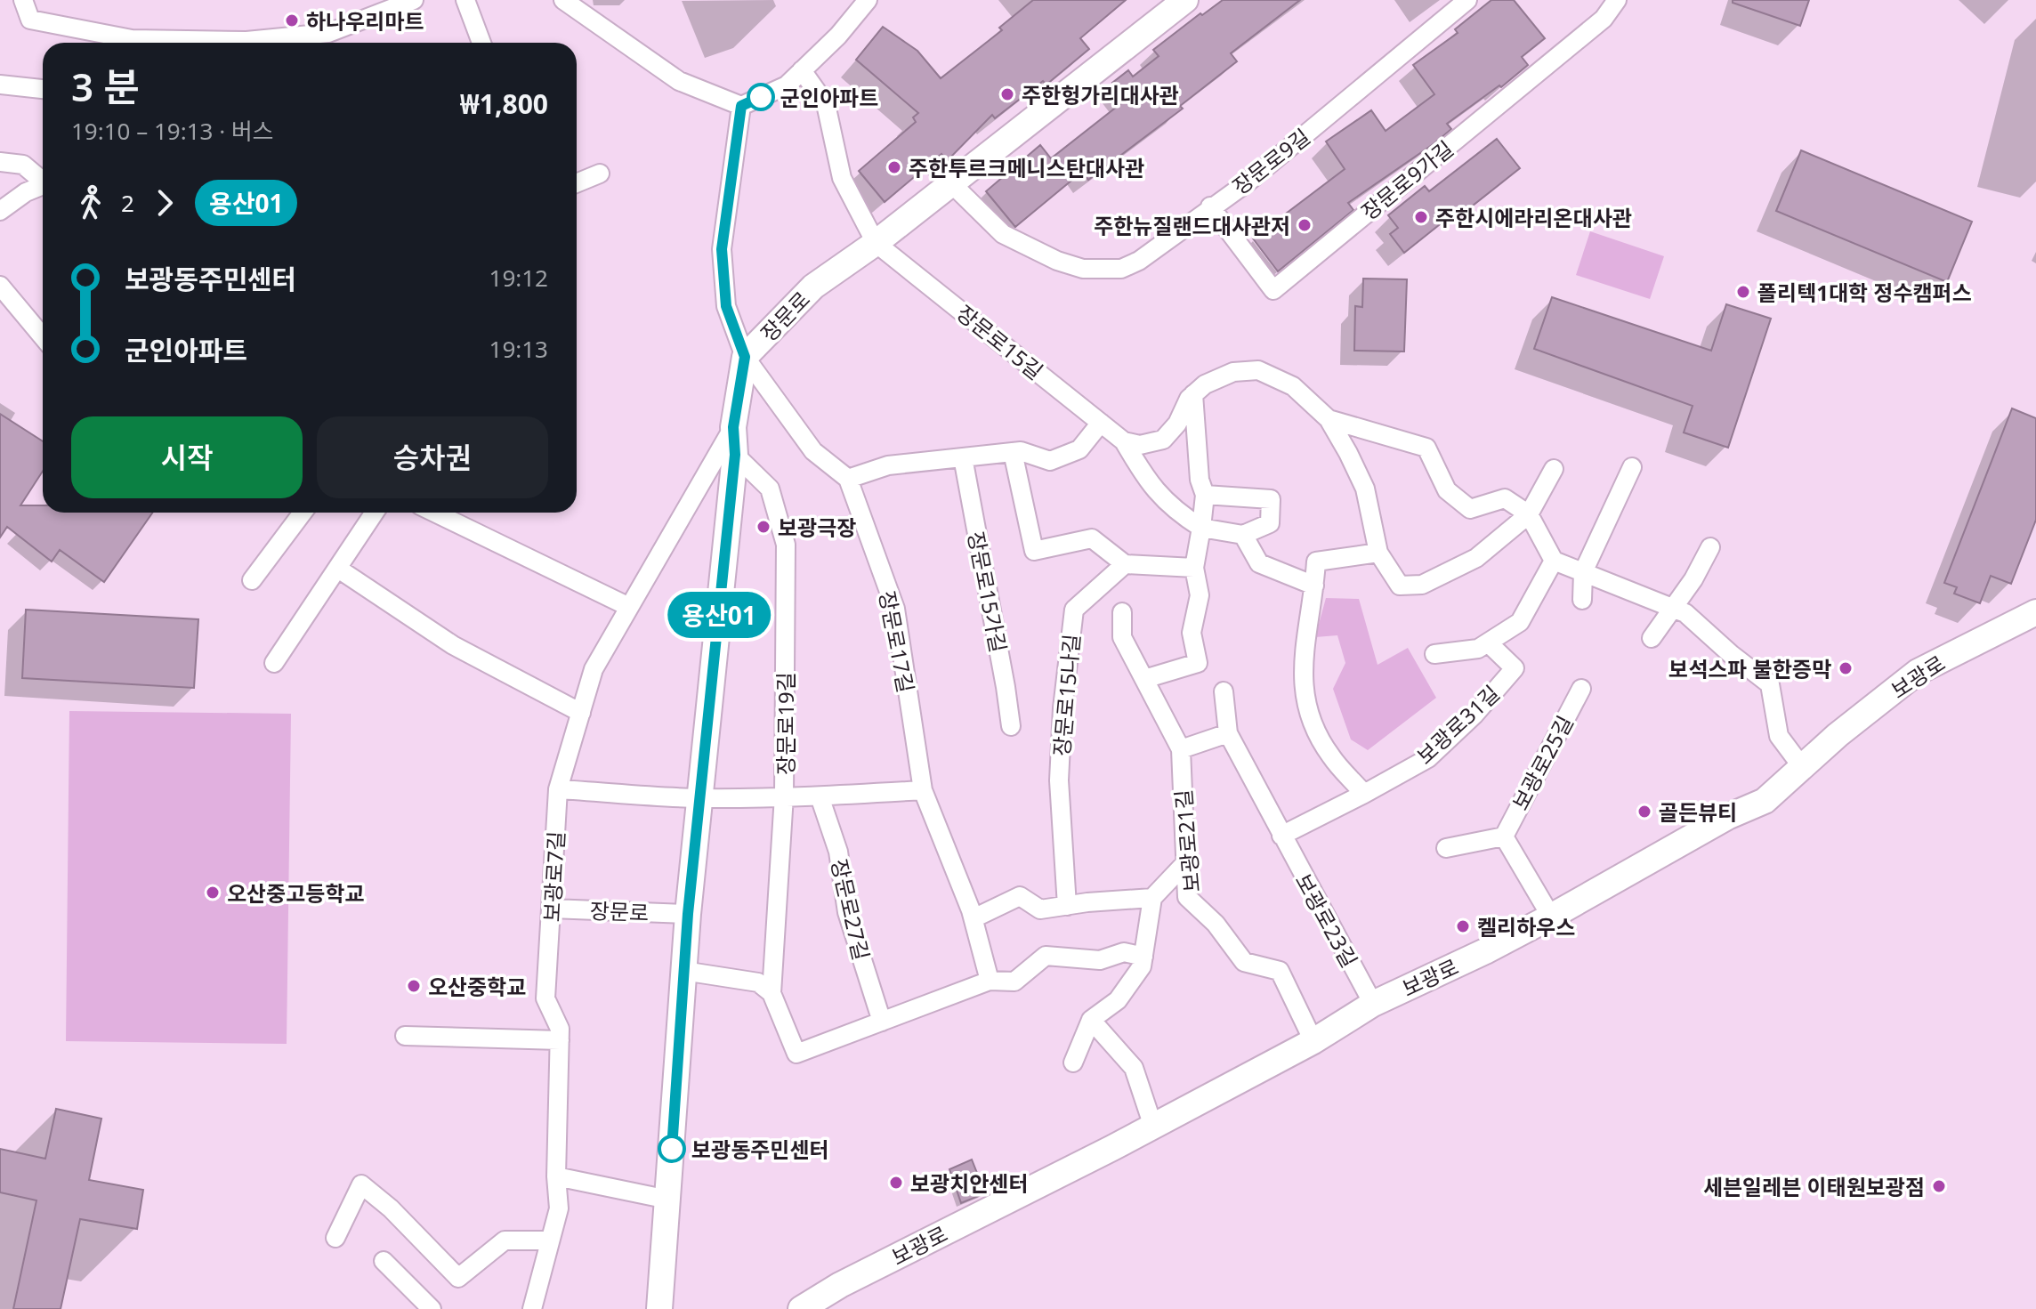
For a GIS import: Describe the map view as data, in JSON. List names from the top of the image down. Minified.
{"streets":{"street":["장문로9길","장문로9가길","장문로","장문로15길","장문로15가길","장문로17길","보광로","장문로15나길","장문로19길","보광로31길","보광로25길","보광로21길","보광로7길","장문로27길","보광로23길"]},"crossings":[["장문로9길","장문로9가길"],["장문로9길","장문로"],["장문로","장문로15길"],["장문로","장문로19길"],["장문로","보광로7길"],["장문로17길","장문로19길"],["보광로","보광로25길"],["보광로","보광로21길"],["보광로","보광로23길"],["장문로19길","장문로27길"]],"places":["하나우리마트","주한헝가리대사관","군인아파트","주한투르크메니스탄대사관","주한시에라리온대사관","주한뉴질랜드대사관저","폴리텍1대학 정수캠퍼스","보광극장","보석스파 불한증막","골든뷰티","오산중고등학교","켈리하우스","오산중학교","보광동주민센터","보광치안센터","세븐일레븐 이태원보광점"],"lines":["bus line 용산01"],"page":{"on_map":"용산01","heading":["3 분","19:10 – 19:13 · 버스","₩1,800"],"legs":["2","용산01"],"list":[{"name":"보광동주민센터","value":"19:12"},{"name":"군인아파트","value":"19:13"}],"buttons":["시작","승차권"]}}
